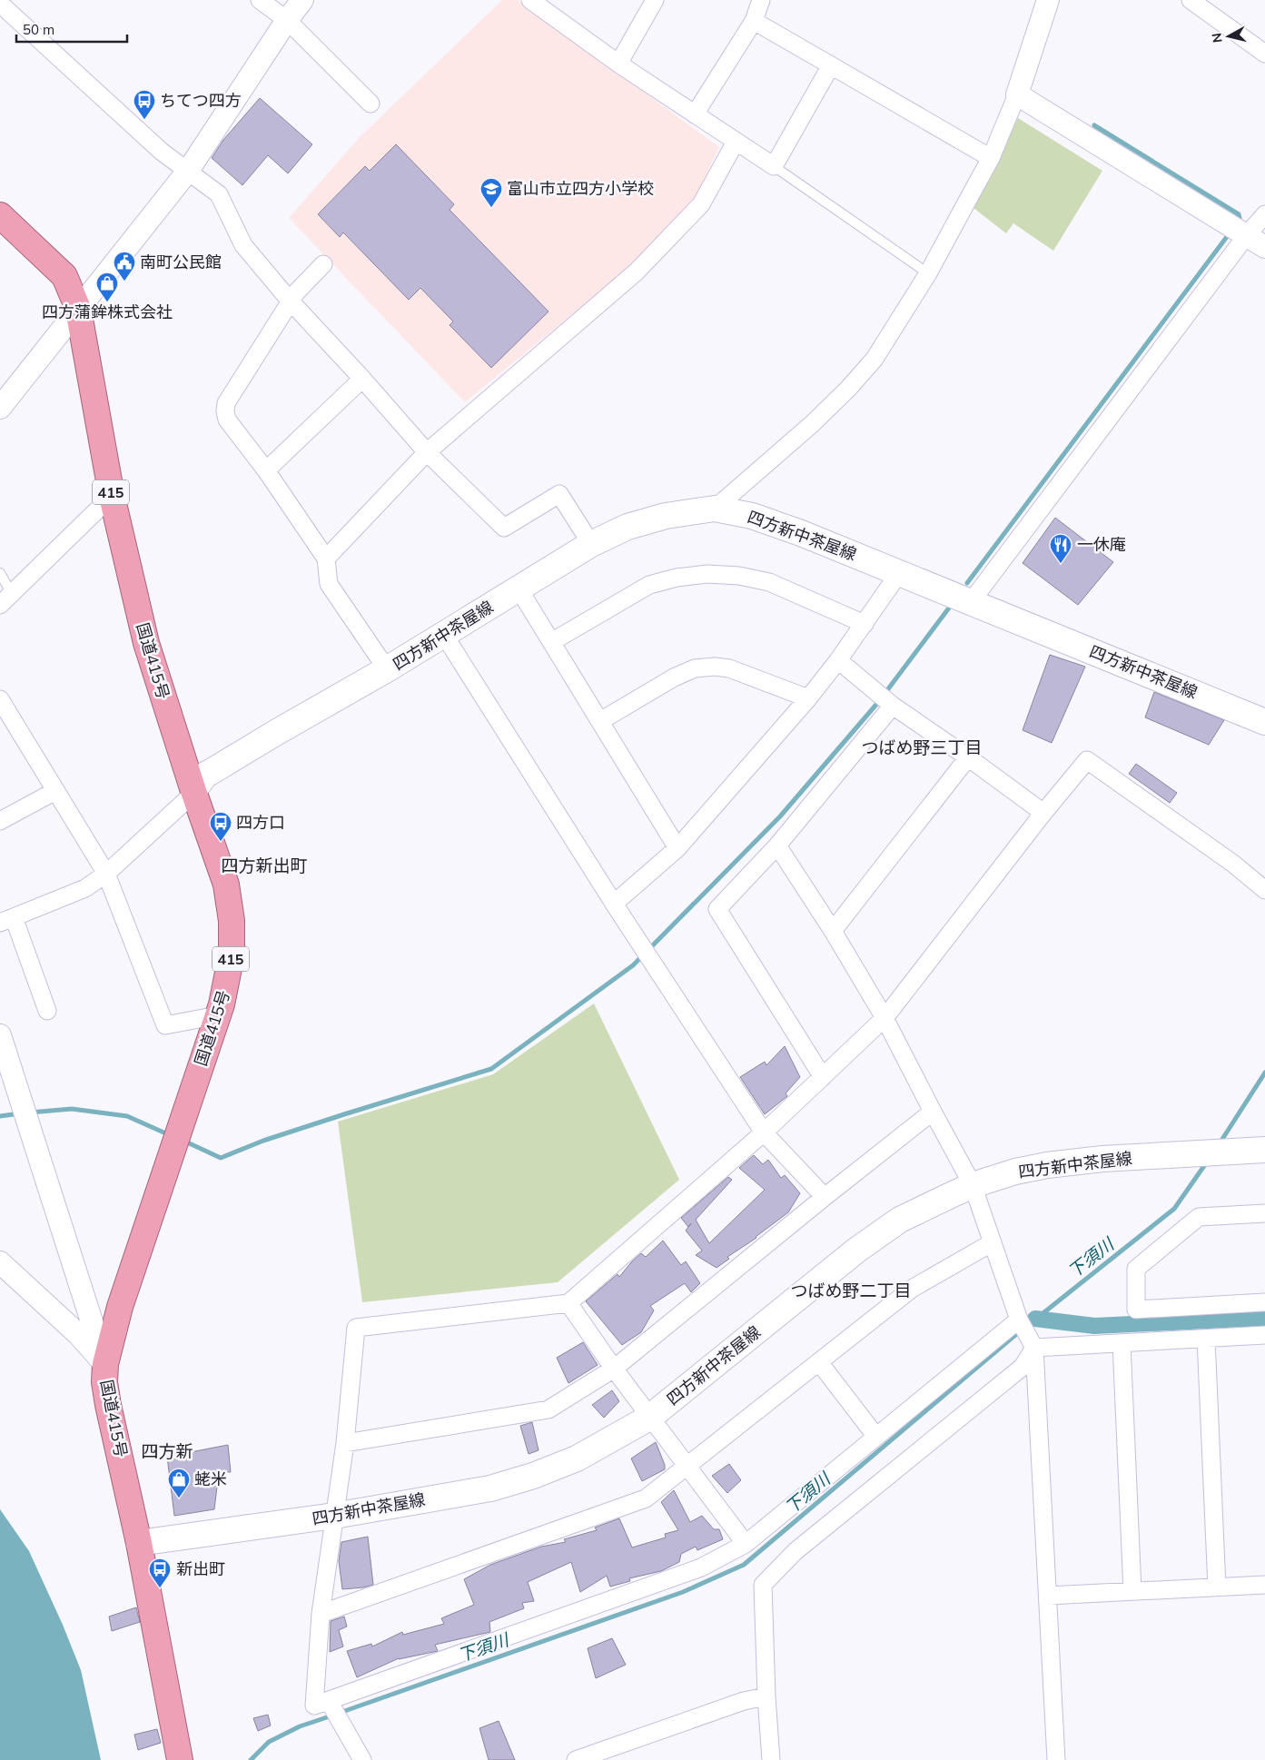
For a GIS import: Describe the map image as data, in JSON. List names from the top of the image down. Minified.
{"streets":{"highway":["415","国道415号"],"main road":["四方新中茶屋線"]},"crossings":[["四方新中茶屋線","国道415号"]],"districts":["つばめ野三丁目","四方新出町","つばめ野二丁目","四方新"],"water":["下須川"],"places":{"bus stop":["ちてつ四方","四方口","新出町"],"school or university":["富山市立四方小学校"],"public building":["南町公民館"],"shop":["四方蒲鉾株式会社","蛯米"],"restaurant":["一休庵"]},"scale_bar":"50 m","north":"left"}
